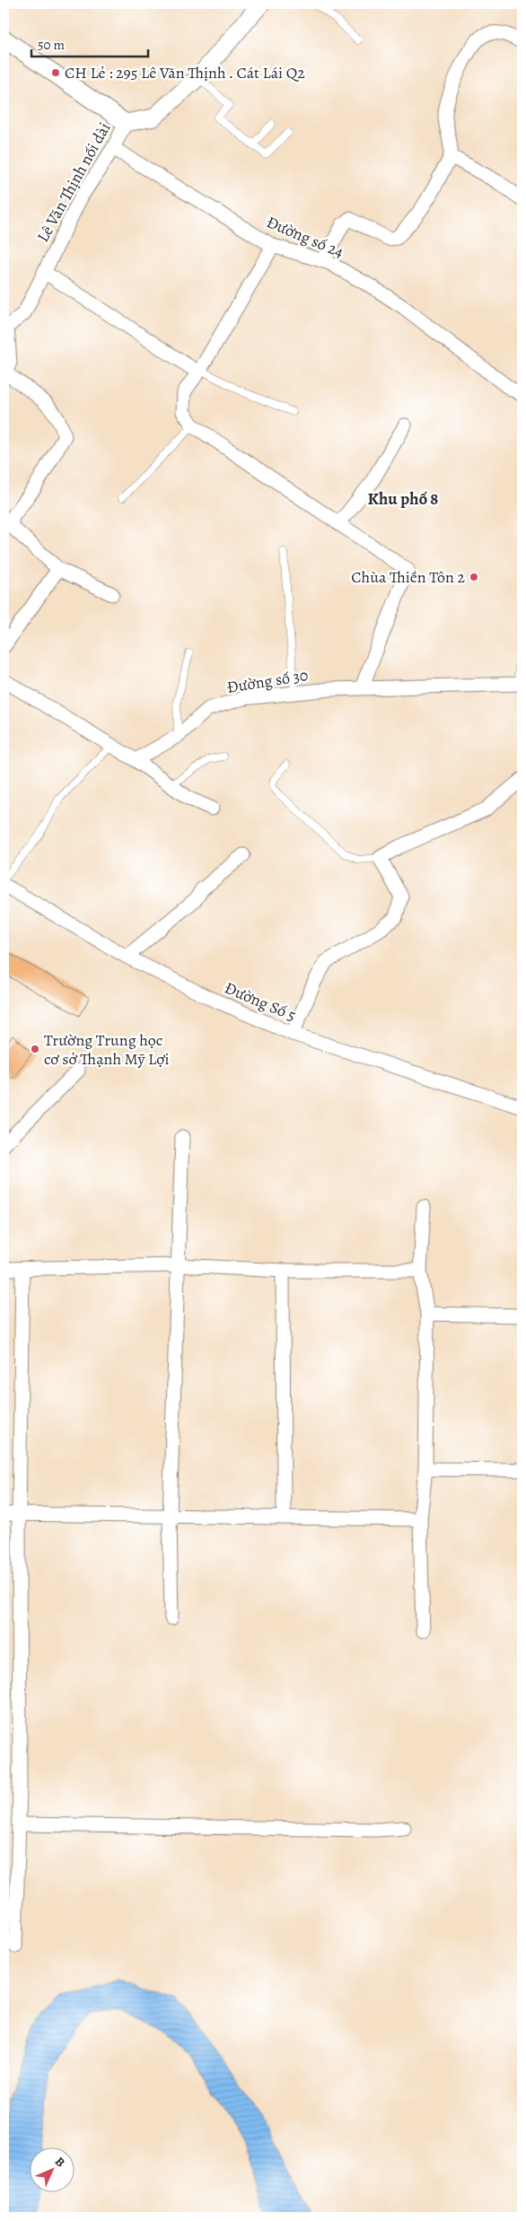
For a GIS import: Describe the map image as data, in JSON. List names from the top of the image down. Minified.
{"streets":{"street":["Lê Văn Thịnh nối dài","Đường số 24","Đường số 30","Đường Số 5"]},"crossings":[["Lê Văn Thịnh nối dài","Đường số 24"]],"districts":["Khu phố 8"],"places":["CH Lẻ : 295 Lê Văn Thịnh . Cát Lái Q2","Chùa Thiền Tôn 2","Trường Trung học cơ sở Thạnh Mỹ Lợi"],"scale_bar":"50 m","north":"top right"}
